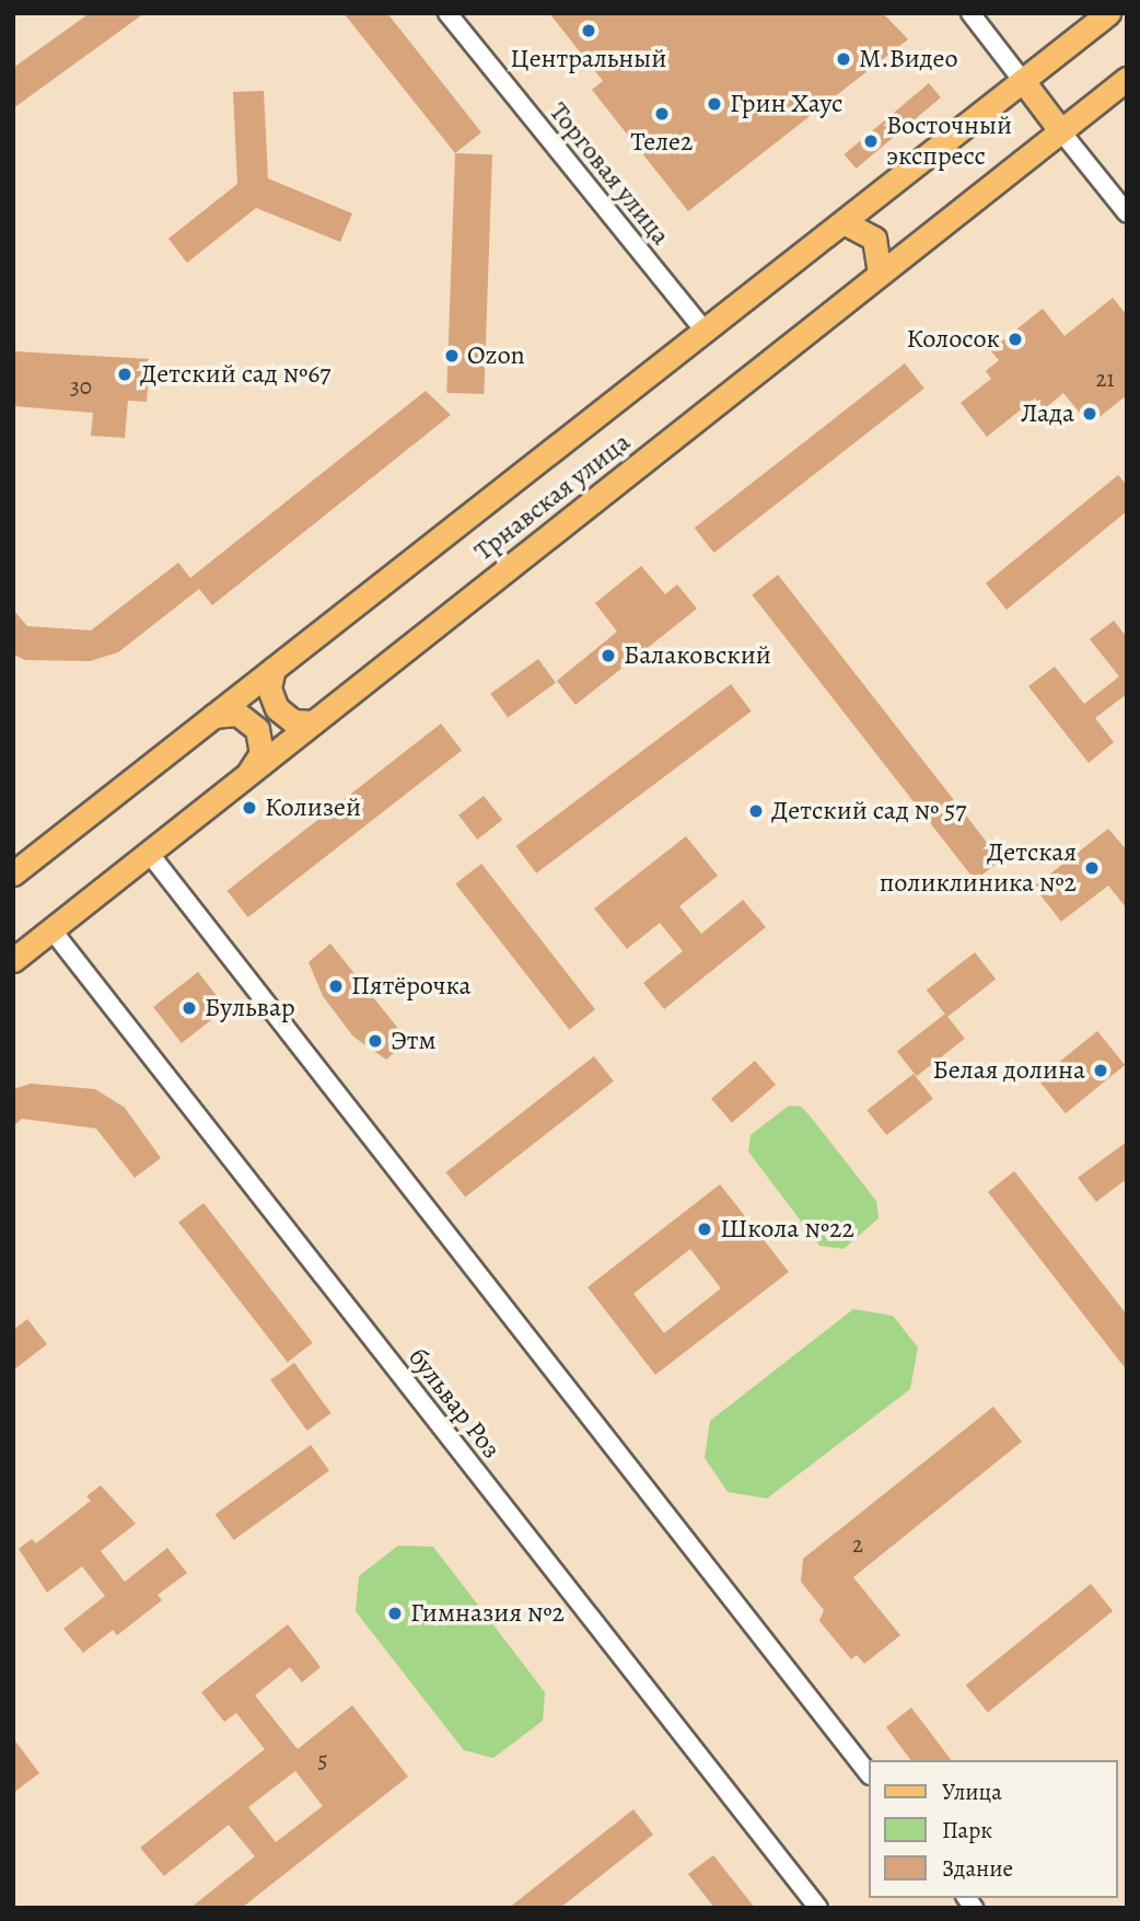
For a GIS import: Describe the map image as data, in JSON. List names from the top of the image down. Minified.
{"streets":{"main road":["Трнавская улица"],"street":["Торговая улица","бульвар Роз"]},"crossings":[["Торговая улица","Трнавская улица"],["Трнавская улица","бульвар Роз"]],"places":["Центральный","М.Видео","Грин Хаус","Теле2","Восточный экспресс","Колосок","Ozon","Детский сад №67","Лада","Балаковский","Колизей","Детский сад № 57","Детская поликлиника №2","Пятёрочка","Бульвар","Этм","Белая долина","Школа №22","Гимназия №2"],"house_numbers":["21","30","2","5"],"legend":["Улица","Парк","Здание"]}
